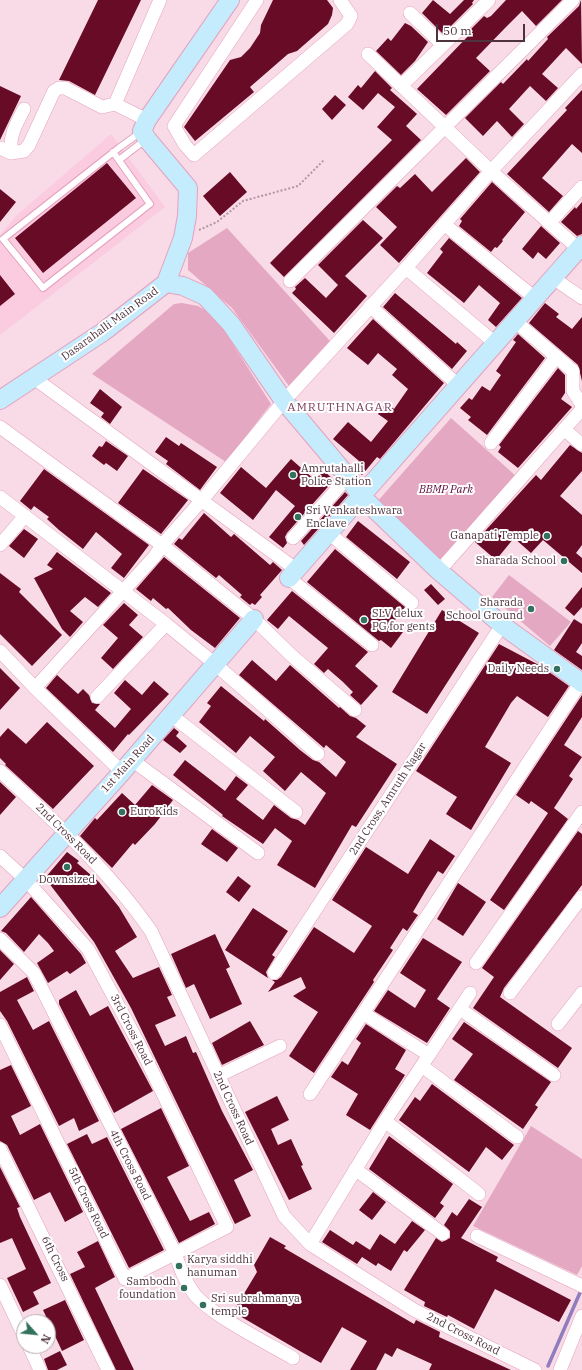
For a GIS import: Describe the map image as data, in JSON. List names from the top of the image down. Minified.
{"streets":{"street":["Dasarahalli Main Road","1st Main Road","2nd Cross, Amruth Nagar","2nd Cross Road","3rd Cross Road","4th Cross Road","5th Cross Road","6th Cross"]},"crossings":[["1st Main Road","2nd Cross Road"],["1st Main Road","3rd Cross Road"],["3rd Cross Road","5th Cross Road"],["4th Cross Road","5th Cross Road"]],"districts":["AMRUTHNAGAR"],"parks":["BBMP Park"],"places":["Amrutahalli Police Station","Sri Venkateshwara Enclave","Ganapati Temple","Sharada School","Sharada School Ground","SLV delux PG for gents","Daily Needs","EuroKids","Downsized","Karya siddhi hanuman","Sambodh foundation","Sri subrahmanya temple"],"scale_bar":"50 m","north":"bottom right"}
